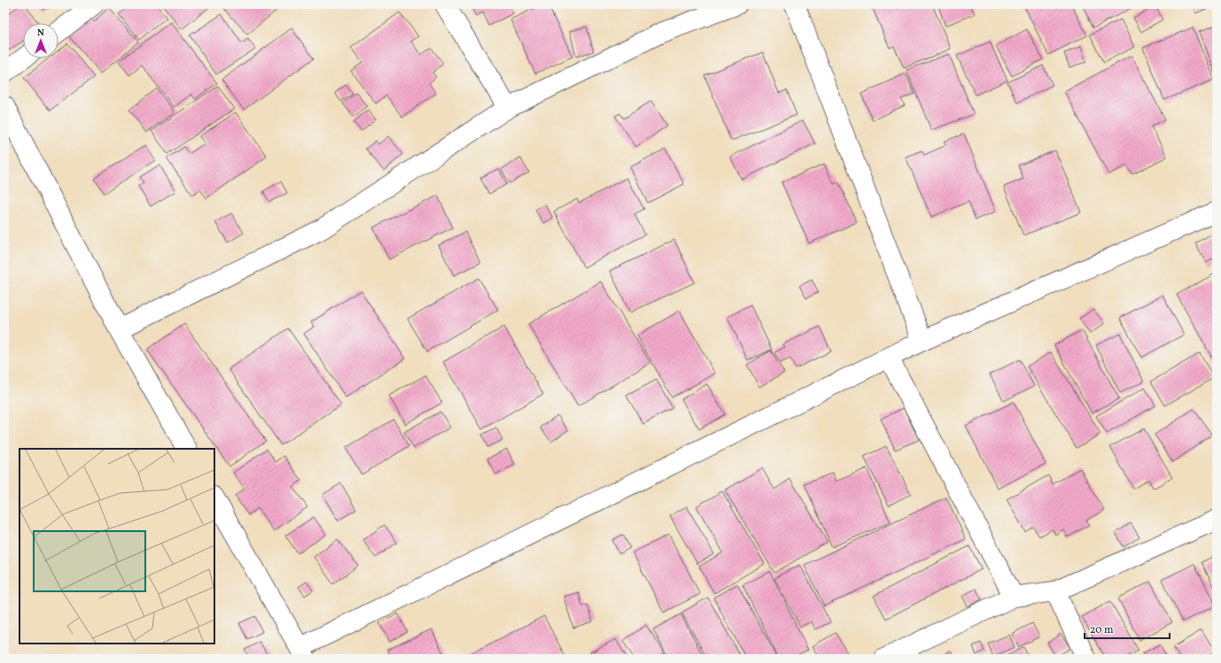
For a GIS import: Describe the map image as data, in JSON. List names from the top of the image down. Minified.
{"scale_bar":"20 m","north":"top"}
